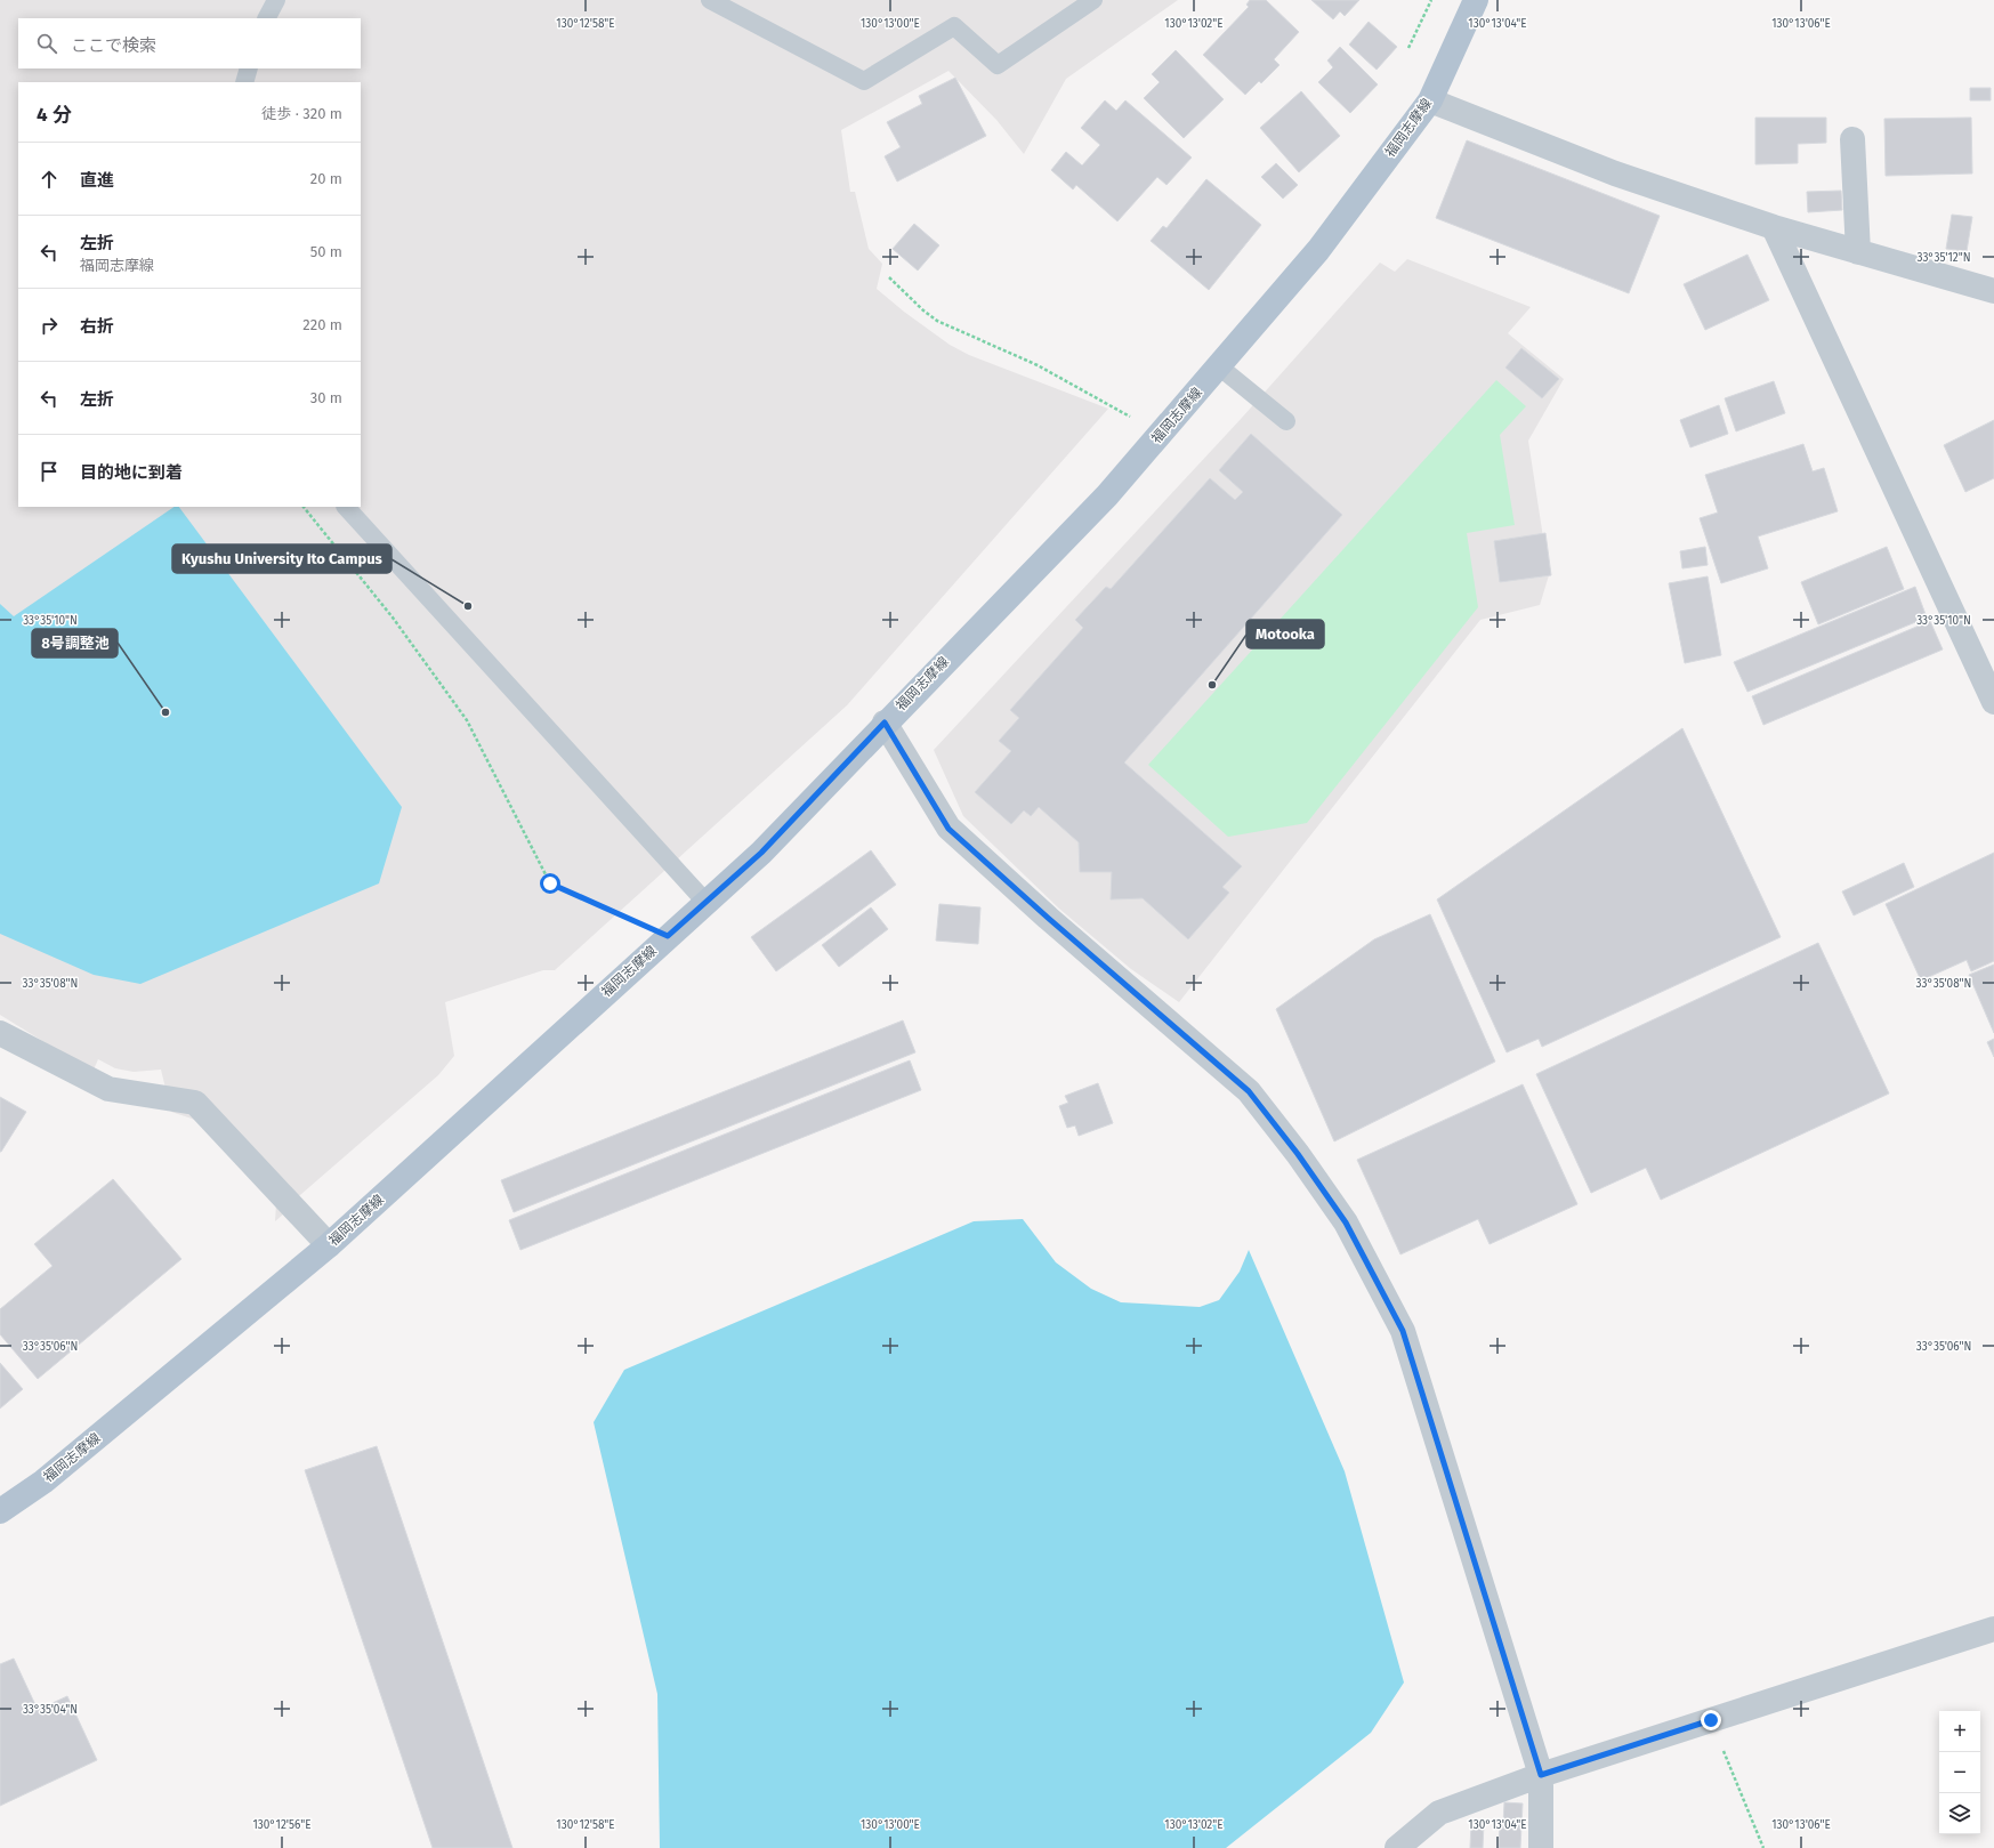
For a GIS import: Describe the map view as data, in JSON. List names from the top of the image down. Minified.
{"streets":{"main road":["福岡志摩線"]},"places":["Kyushu University Ito Campus","Motooka","8号調整池"],"page":{"search":"ここで検索","heading":["4 分","徒歩 · 320 m"],"list":[["直進","20 m"],["左折","福岡志摩線","50 m"],["右折","220 m"],["左折","30 m"],"目的地に到着"],"map_buttons":["+","−"]},"coordinates":["130°12'58\"E","130°13'00\"E","130°13'02\"E","130°13'04\"E","130°13'06\"E","33°35'12\"N","33°35'10\"N","33°35'08\"N","33°35'06\"N","33°35'04\"N","130°12'56\"E"]}
